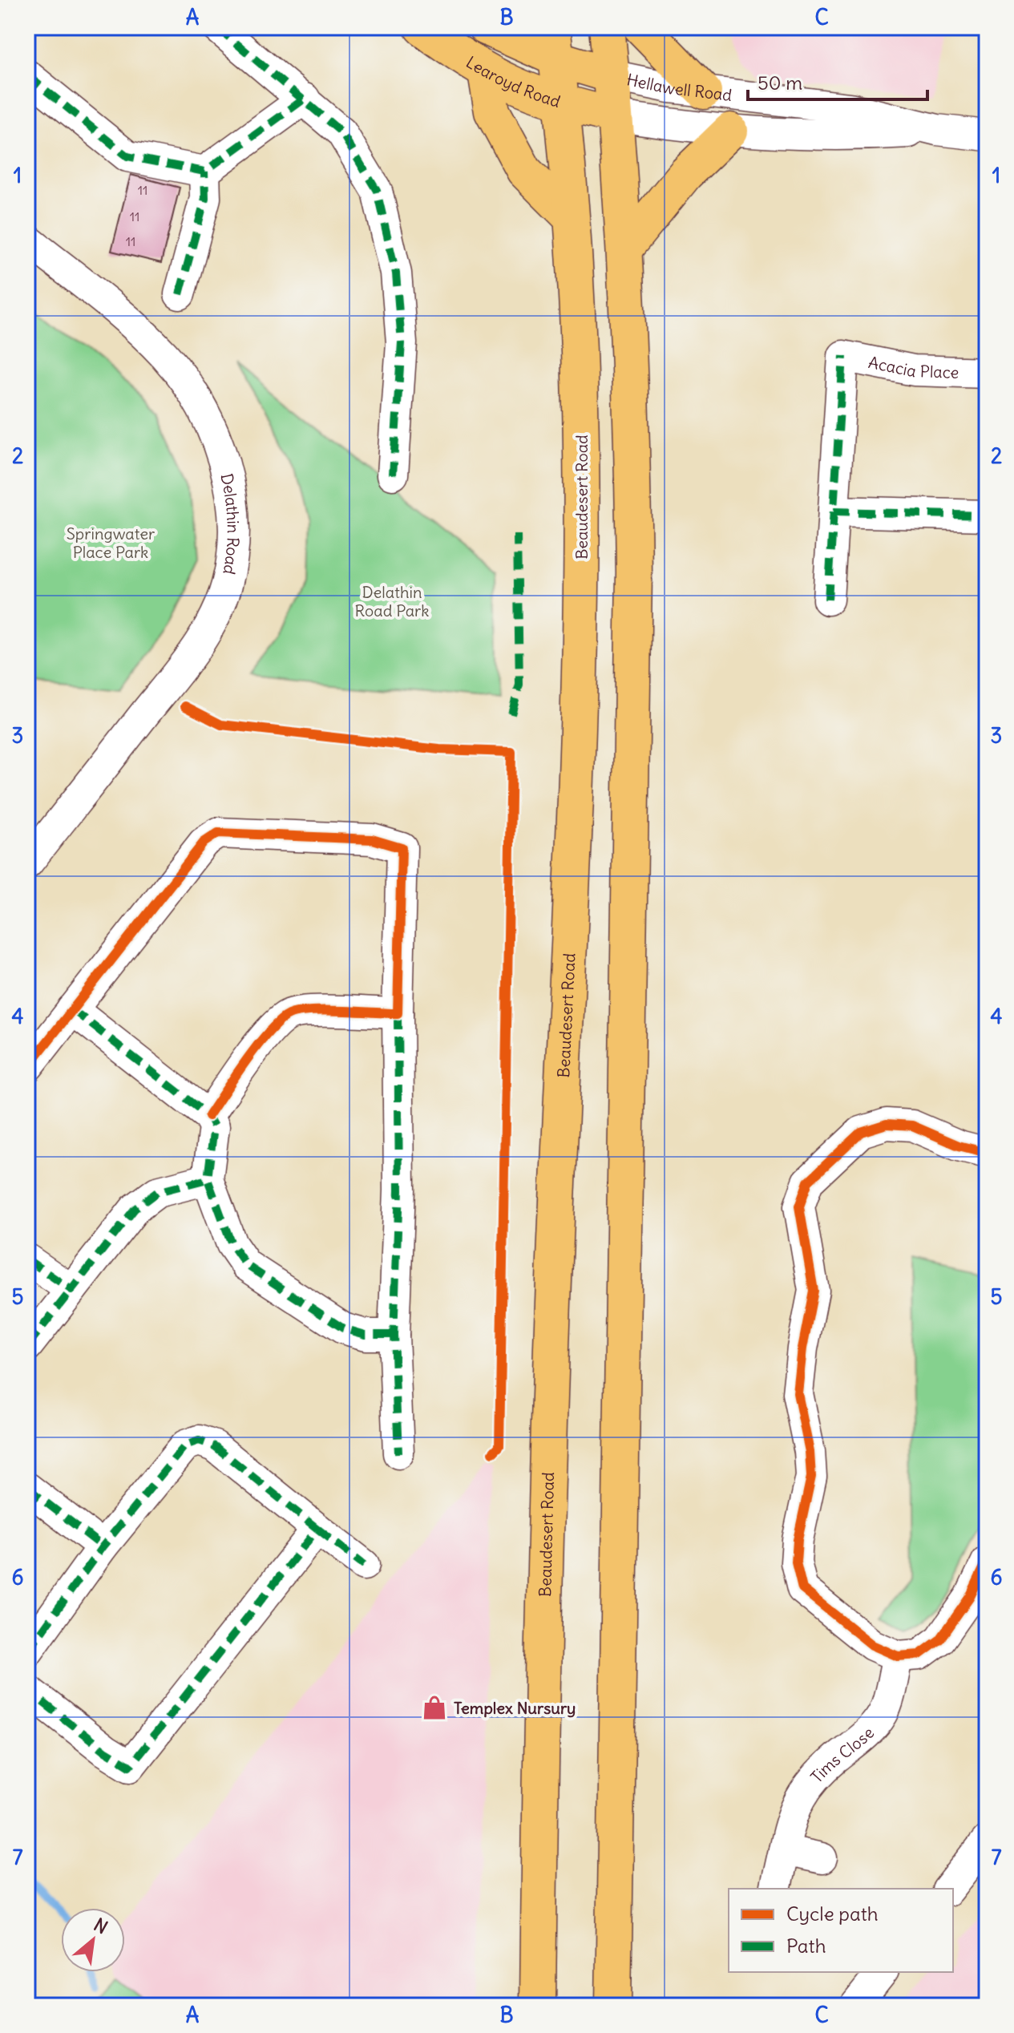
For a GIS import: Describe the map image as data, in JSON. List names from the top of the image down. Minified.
{"streets":{"main road":["Learoyd Road","Beaudesert Road"],"street":["Hellawell Road","Acacia Place","Delathin Road","Tims Close"]},"crossings":[["Learoyd Road","Hellawell Road"],["Learoyd Road","Beaudesert Road"]],"parks":["Springwater Place Park","Delathin Road Park"],"places":{"shop":["Templex Nursury"]},"house_numbers":["11","11","11"],"legend":["Cycle path","Path"],"scale_bar":"50 m","north":"top right","grid":{"columns":["A","B","C"],"rows":["1","2","3","4","5","6","7"]}}
